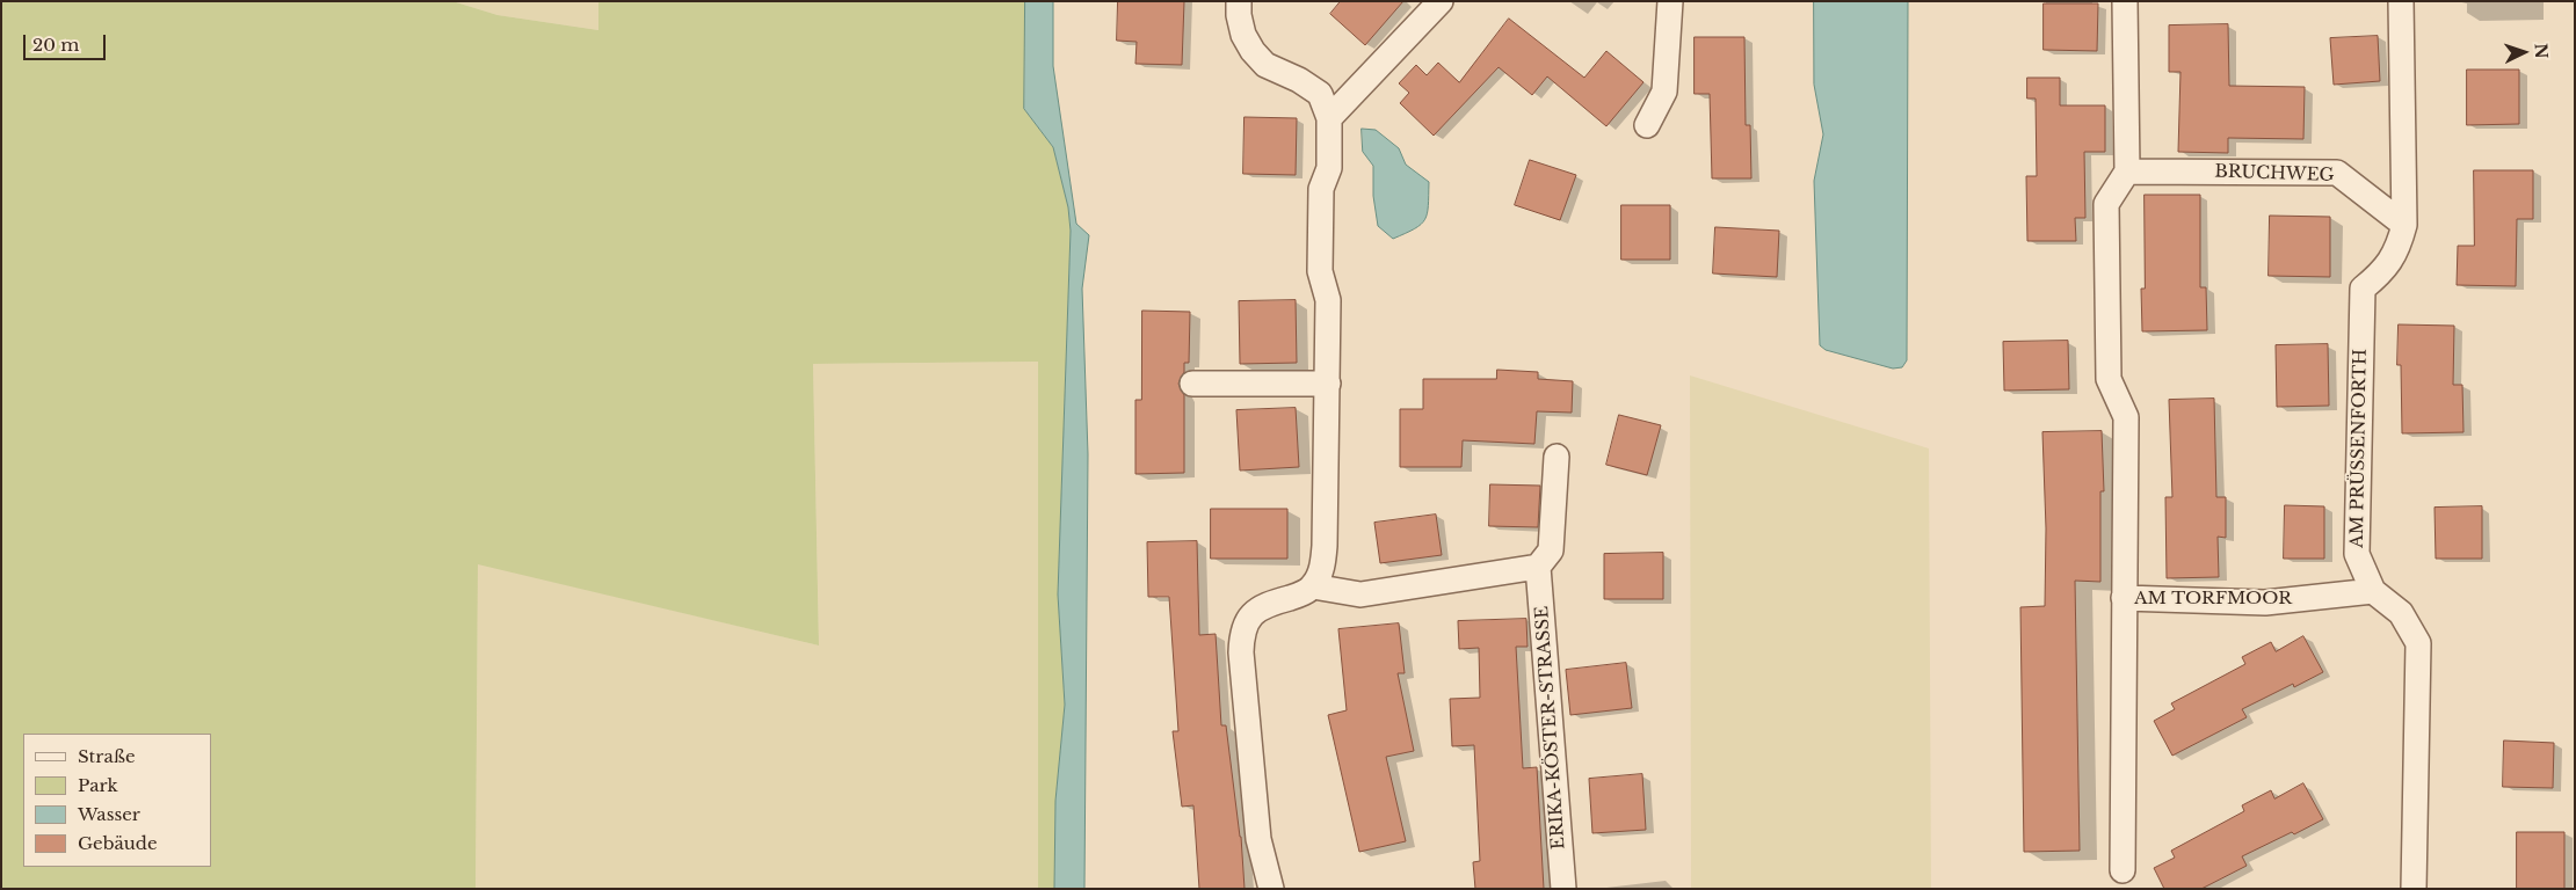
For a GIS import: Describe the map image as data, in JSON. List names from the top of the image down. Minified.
{"streets":{"street":["BRUCHWEG","AM PRÜSSENFORTH","AM TORFMOOR","ERIKA-KÖSTER-STRASSE"]},"crossings":[["BRUCHWEG","AM PRÜSSENFORTH"],["AM PRÜSSENFORTH","AM TORFMOOR"]],"legend":["Straße","Park","Wasser","Gebäude"],"scale_bar":"20 m","north":"right"}
